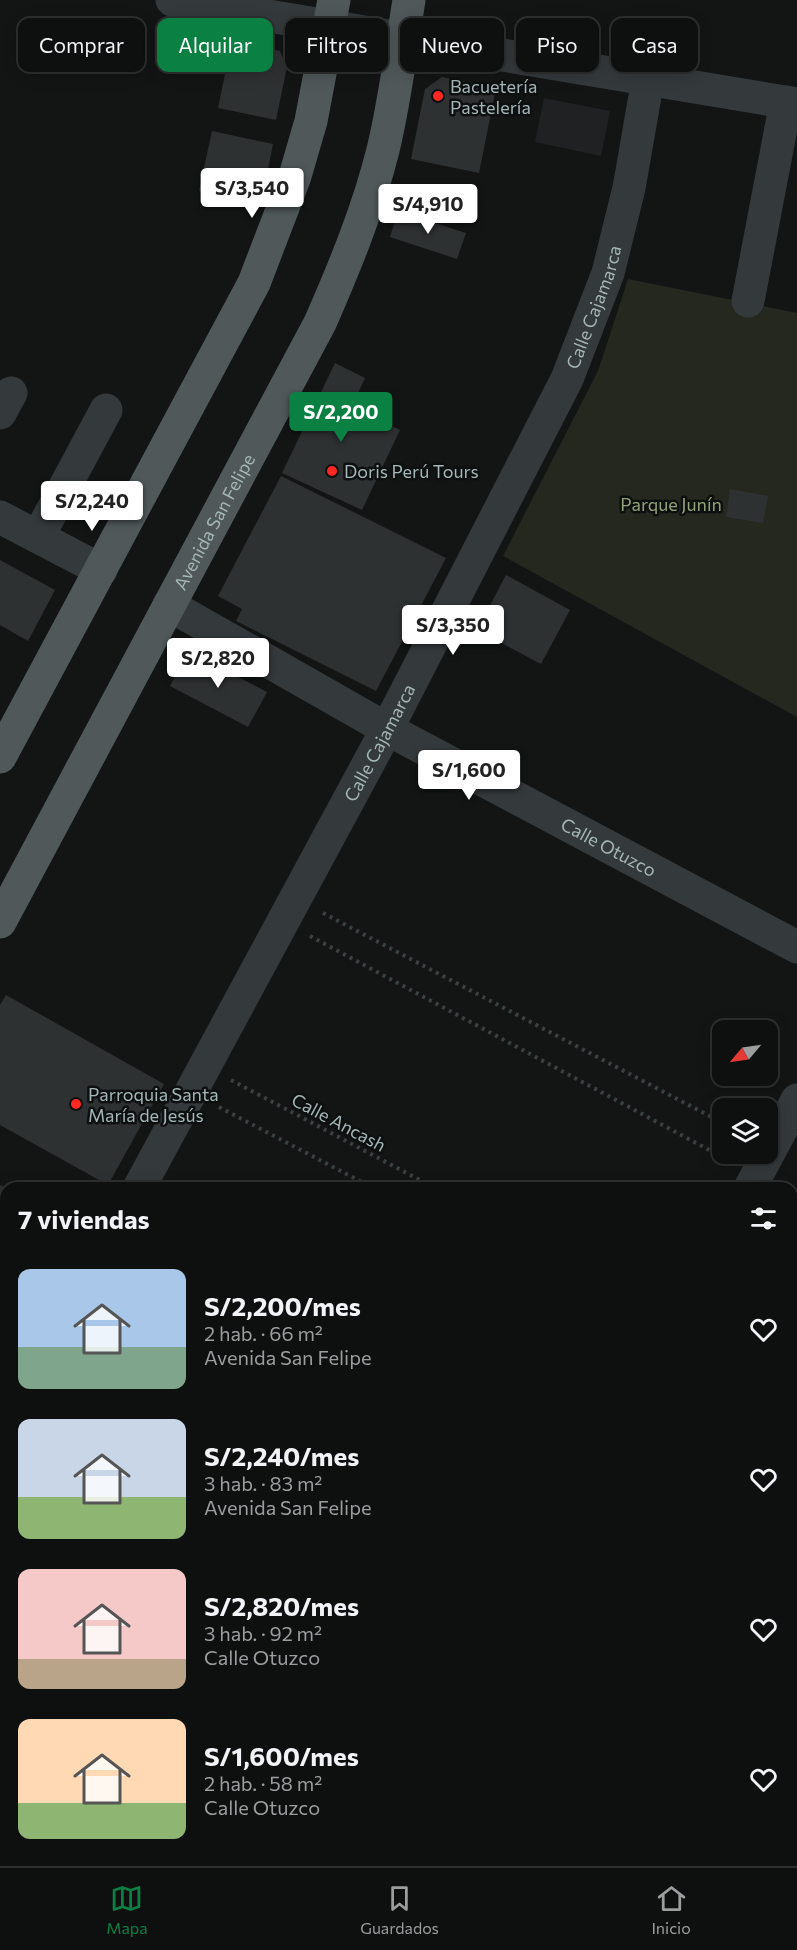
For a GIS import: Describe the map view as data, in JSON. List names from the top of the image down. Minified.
{"streets":{"main road":["Avenida San Felipe"],"street":["Calle Cajamarca","Calle Otuzco"],"path":["Calle Ancash"]},"crossings":[["Calle Cajamarca","Calle Otuzco"],["Avenida San Felipe","Calle Otuzco"]],"parks":["Parque Junín"],"places":["Bacuetería Pastelería","Doris Perú Tours","Parroquia Santa María de Jesús"],"north":"bottom left","page":{"chip":["Comprar","Alquilar","Filtros","Nuevo","Piso","Casa"],"price":["S/3,540","S/4,910","S/2,200","S/2,240","S/3,350","S/2,820","S/1,600"],"heading":"7 viviendas","list":[{"name":"S/2,200/mes","note":"2 hab. · 66 m² · Avenida San Felipe"},{"name":"S/2,240/mes","note":"3 hab. · 83 m² · Avenida San Felipe"},{"name":"S/2,820/mes","note":"3 hab. · 92 m² · Calle Otuzco"},{"name":"S/1,600/mes","note":"2 hab. · 58 m² · Calle Otuzco"}],"tabs":["Mapa","Guardados","Inicio"]}}
